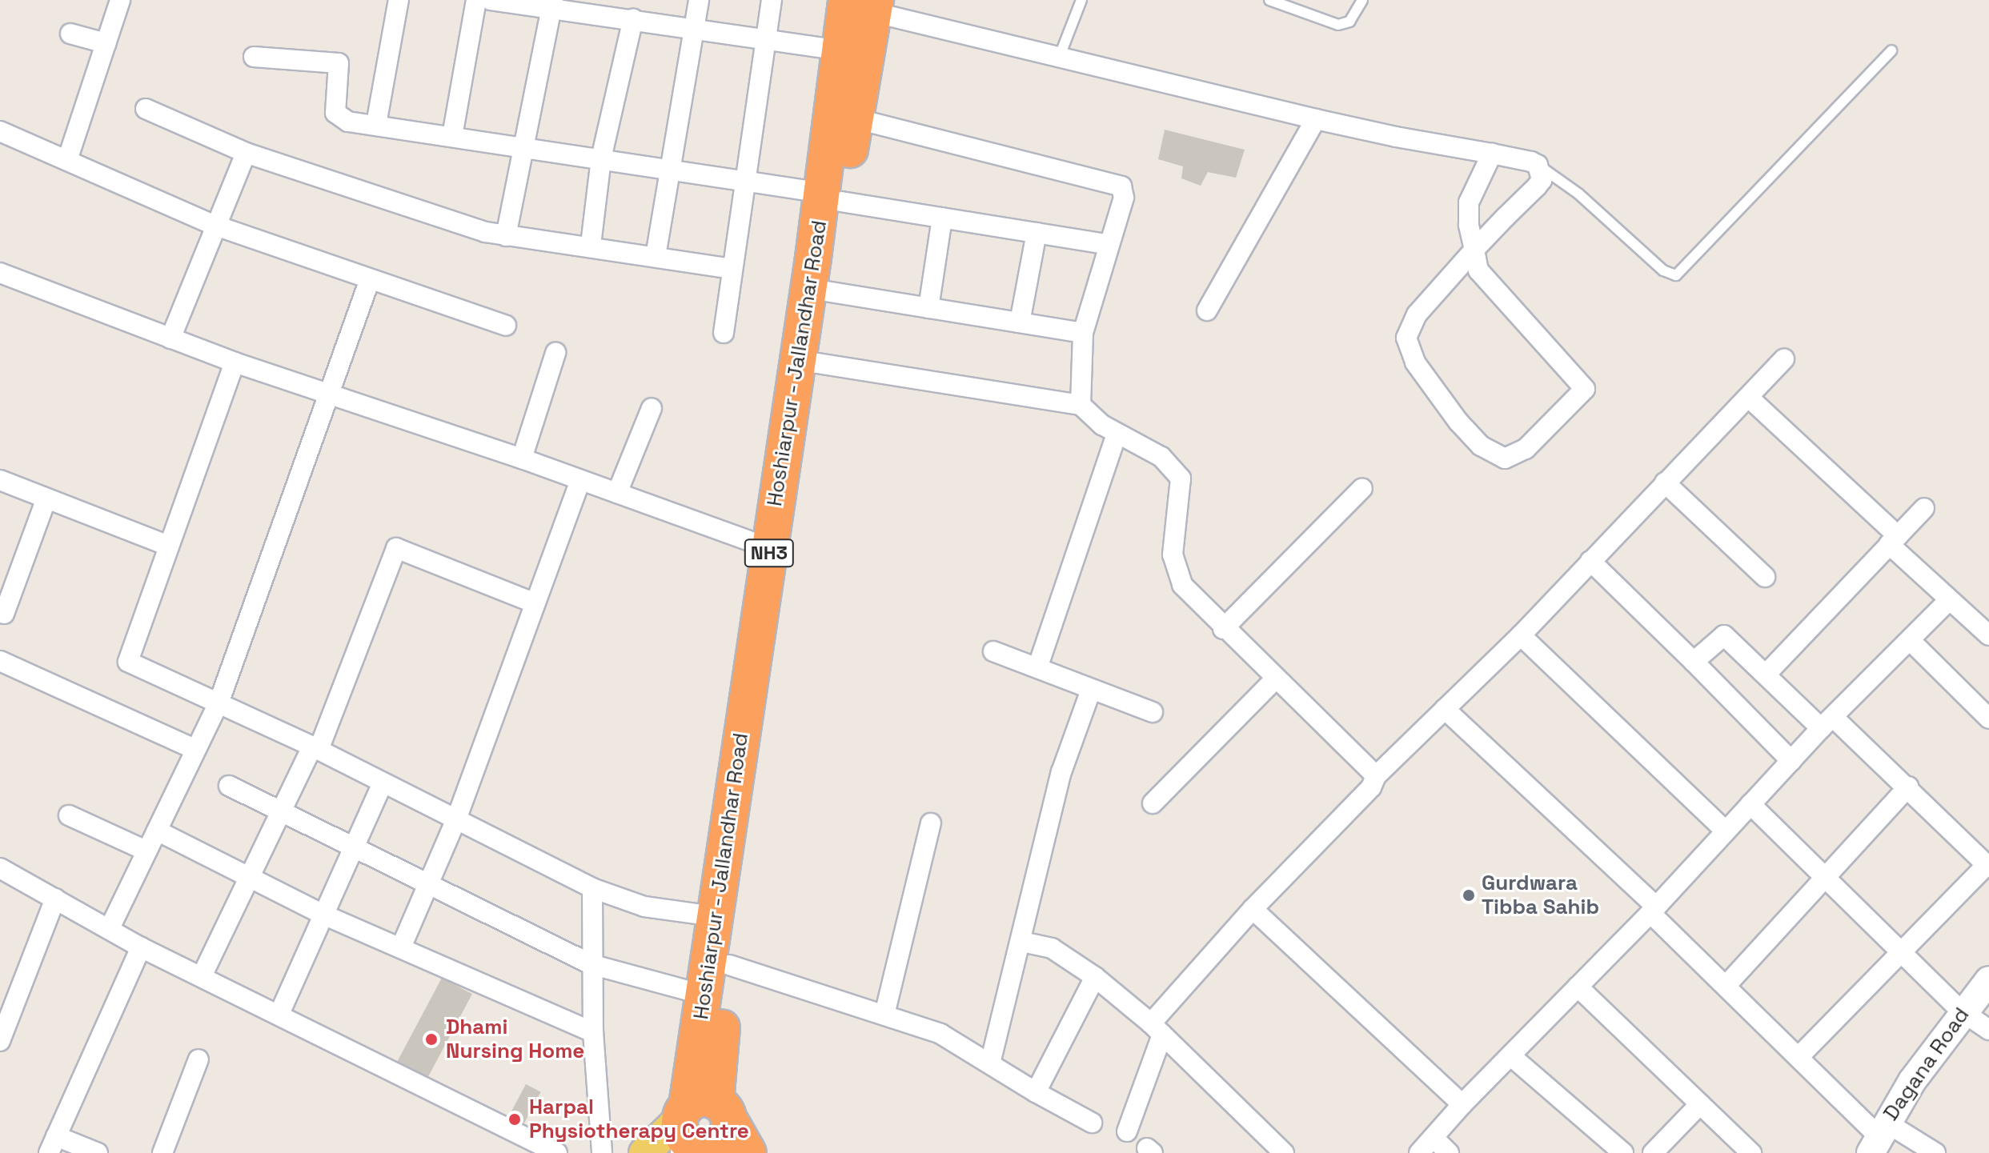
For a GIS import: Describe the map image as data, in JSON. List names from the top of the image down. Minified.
{"streets":{"highway":["Hoshiarpur - Jallandhar Road","NH3"],"street":["Dagana Road"]},"crossings":[["Hoshiarpur - Jallandhar Road","NH3"]],"places":["Gurdwara Tibba Sahib","Dhami Nursing Home","Harpal Physiotherapy Centre"]}
